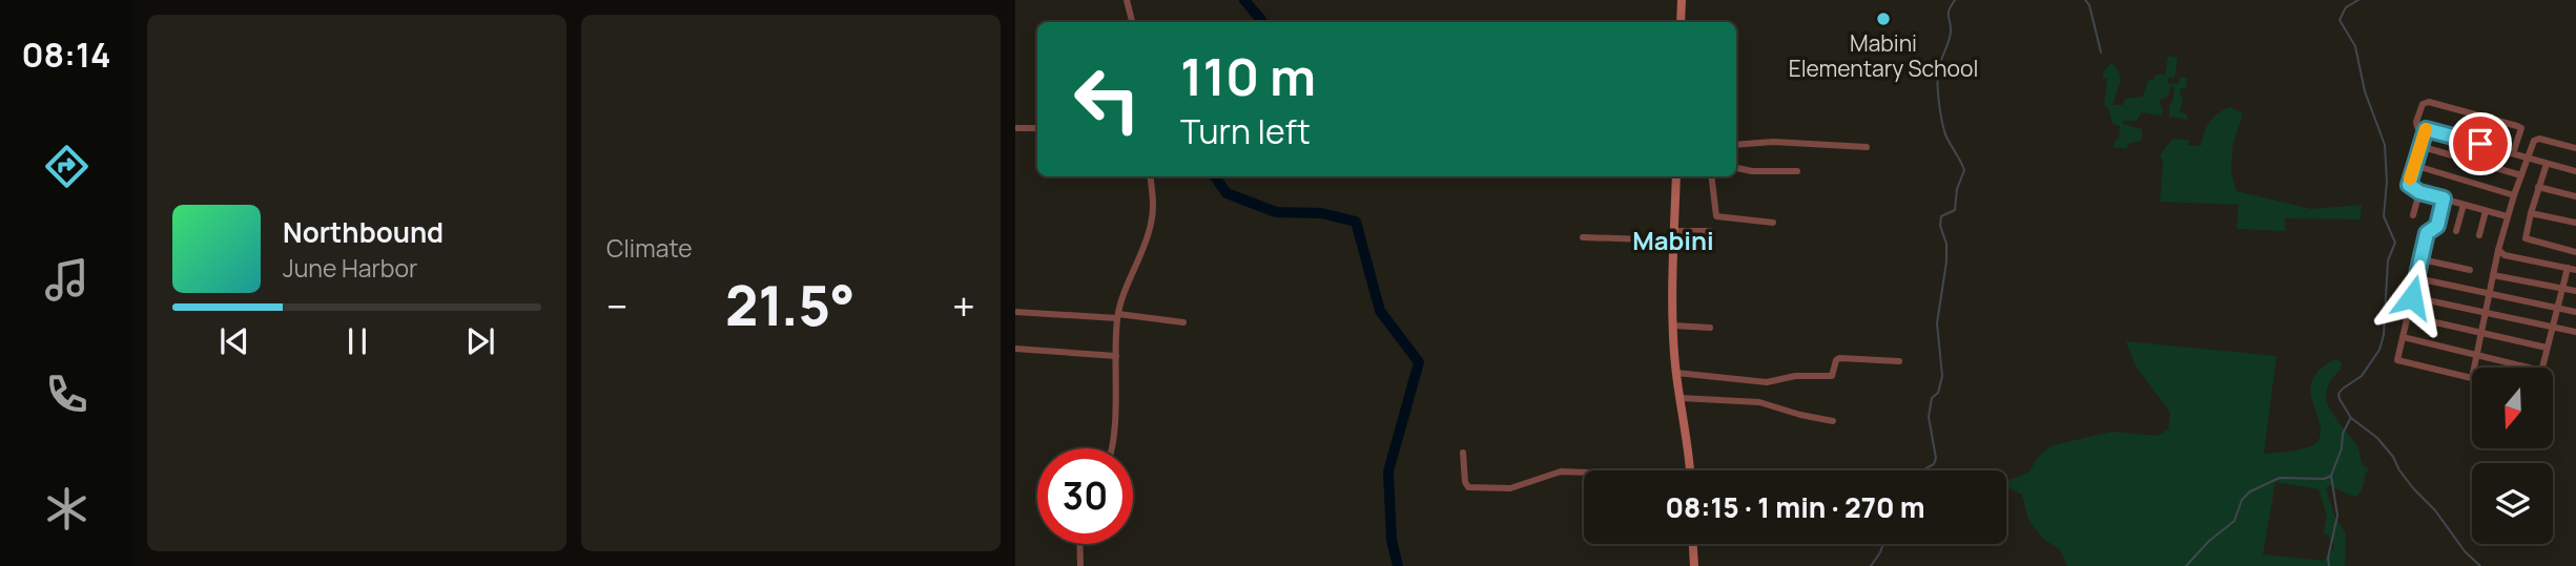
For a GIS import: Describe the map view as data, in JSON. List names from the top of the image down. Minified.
{"districts":["Mabini"],"places":["Mabini Elementary School"],"north":"bottom","page":{"tabs":"08:14","tile":"Climate","turn":["110 m","Turn left"],"song":["Northbound","June Harbor"],"heat":["−","21.5°","+"],"limit":"30","trip":"08:15 · 1 min · 270 m"}}
